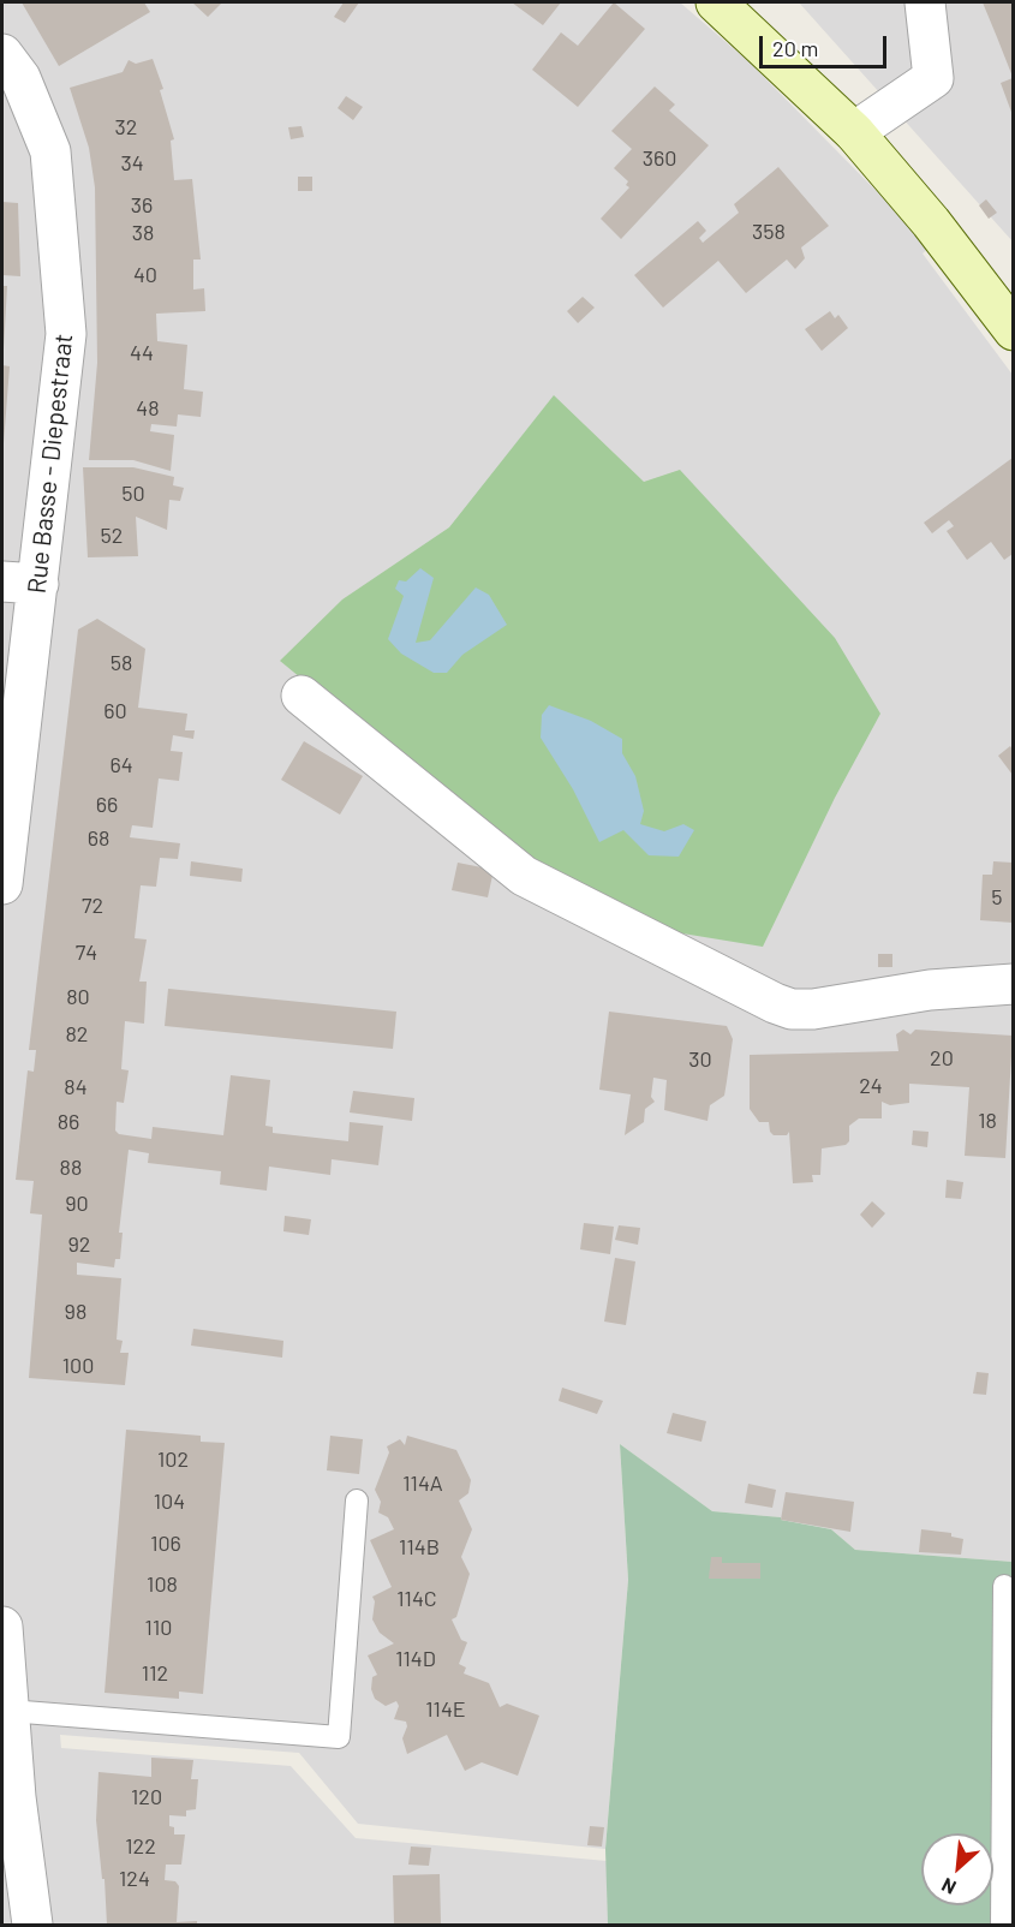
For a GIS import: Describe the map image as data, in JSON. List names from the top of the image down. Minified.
{"streets":{"street":["Rue Basse - Diepestraat"]},"house_numbers":["32","360","34","36","358","38","40","44","48","50","52","58","60","64","66","68","5","72","74","80","82","20","30","24","84","18","86","88","90","92","98","100","102","114A","104","106","114B","108","114C","110","114D","112","114E","120","122","124"],"scale_bar":"20 m","north":"bottom left"}
